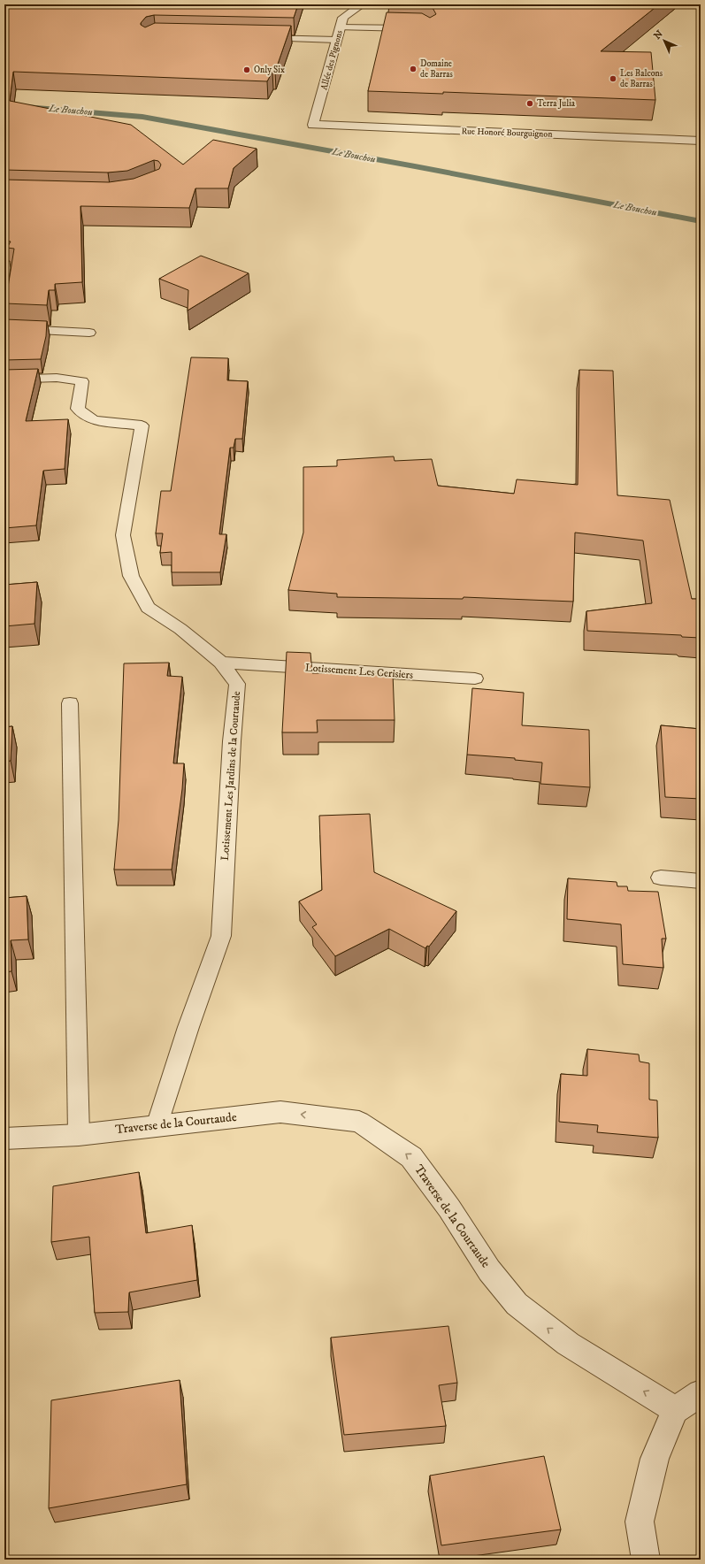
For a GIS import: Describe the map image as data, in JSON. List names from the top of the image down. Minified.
{"streets":{"street":["Allée des Pignons","Rue Honoré Bourguignon","Traverse de la Courtaude"],"lane":["Lotissement Les Cerisiers","Lotissement Les Jardins de la Courtaude"]},"crossings":[["Allée des Pignons","Rue Honoré Bourguignon"],["Lotissement Les Cerisiers","Lotissement Les Jardins de la Courtaude"],["Lotissement Les Jardins de la Courtaude","Traverse de la Courtaude"]],"one_way":["Traverse de la Courtaude"],"water":["Le Bouchou"],"places":["Domaine de Barras","Only Six","Les Balcons de Barras","Terra Julia"],"north":"top left"}
